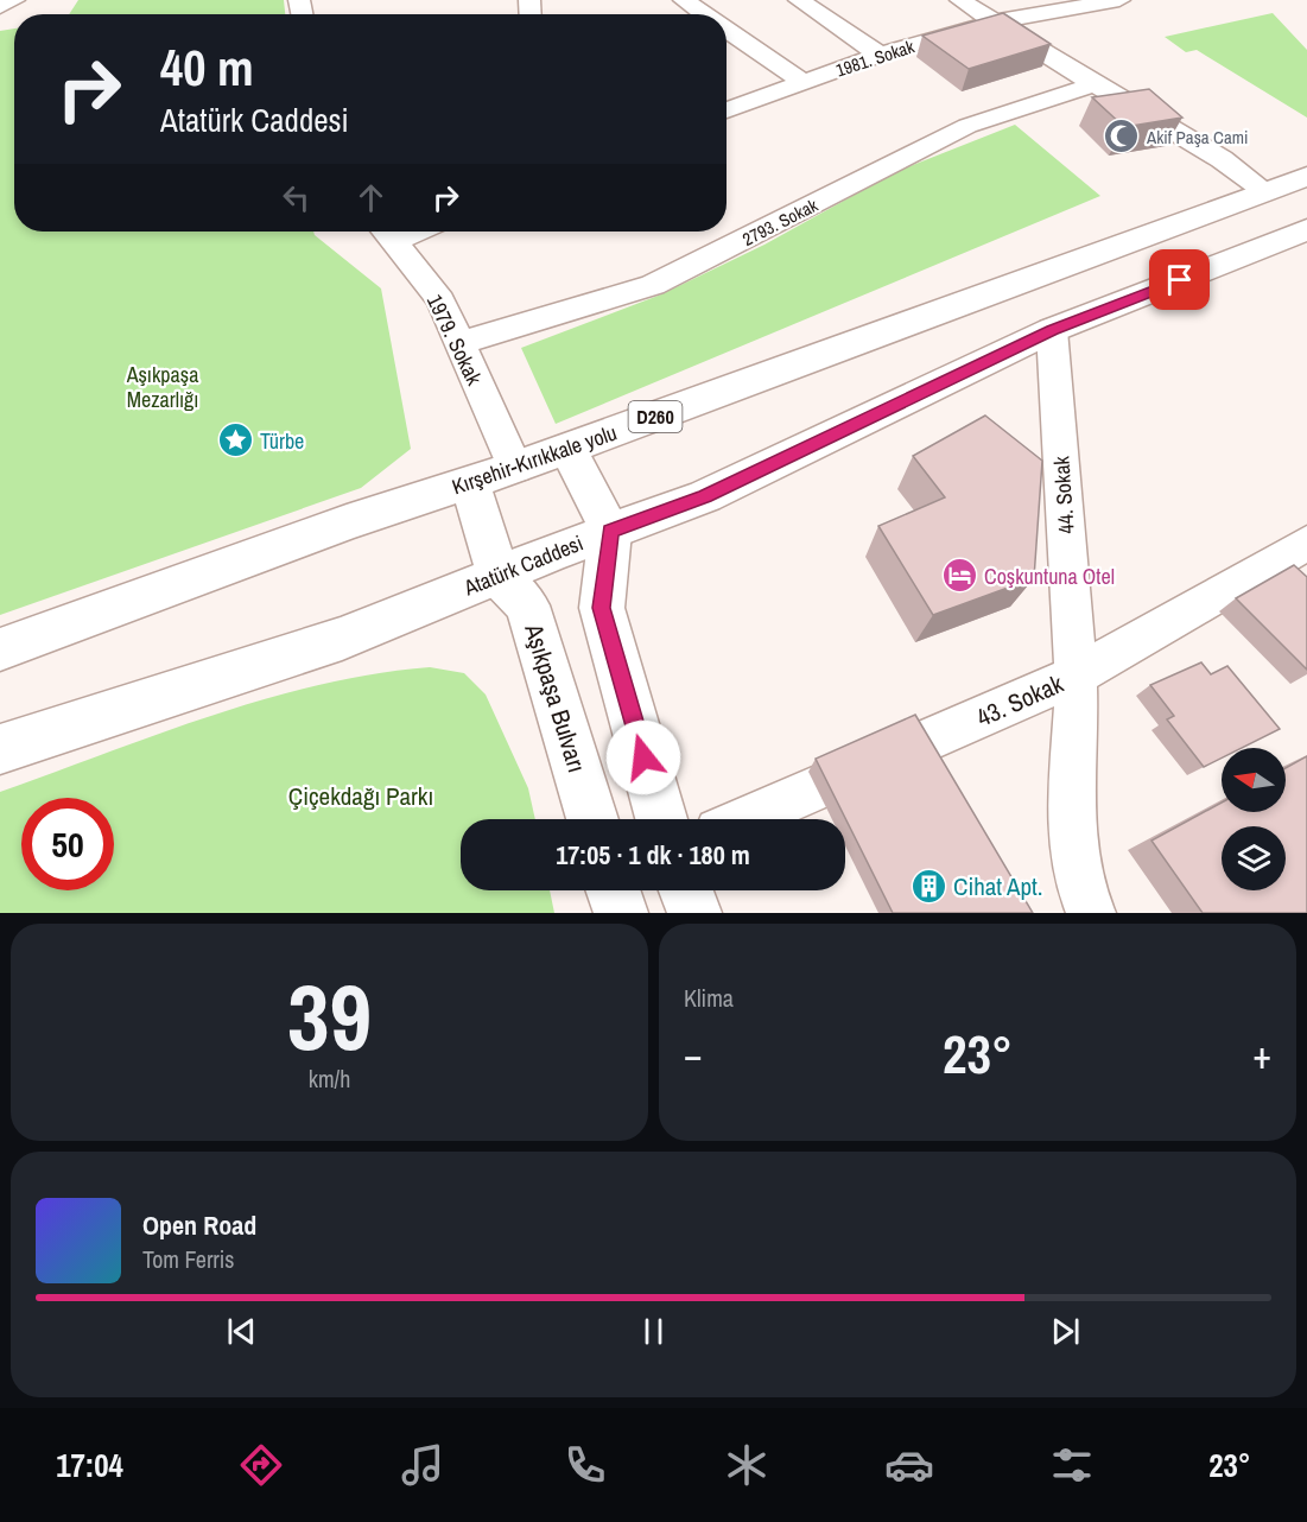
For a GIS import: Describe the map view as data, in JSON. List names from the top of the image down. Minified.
{"streets":{"main road":["D260","Kırşehir-Kırıkkale yolu","Atatürk Caddesi","Aşıkpaşa Bulvarı"],"street":["1981. Sokak","2793. Sokak","1979. Sokak","44. Sokak","43. Sokak"]},"crossings":[["2793. Sokak","1979. Sokak"],["1979. Sokak","Kırşehir-Kırıkkale yolu"],["44. Sokak","Atatürk Caddesi"],["44. Sokak","43. Sokak"],["Atatürk Caddesi","Aşıkpaşa Bulvarı"]],"parks":["Aşıkpaşa Mezarlığı","Çiçekdağı Parkı"],"places":{"mosque":["Akif Paşa Cami"],"place":["Türbe"],"hotel":["Coşkuntuna Otel"],"building":["Cihat Apt."]},"north":"left","page":{"turn":["40 m","Atatürk Caddesi"],"limit":"50","trip":"17:05 · 1 dk · 180 m","tile":[["39","km/h"],"Klima"],"heat":["−","23°","+"],"song":["Open Road","Tom Ferris"],"tabs":["17:04","23°"]}}
